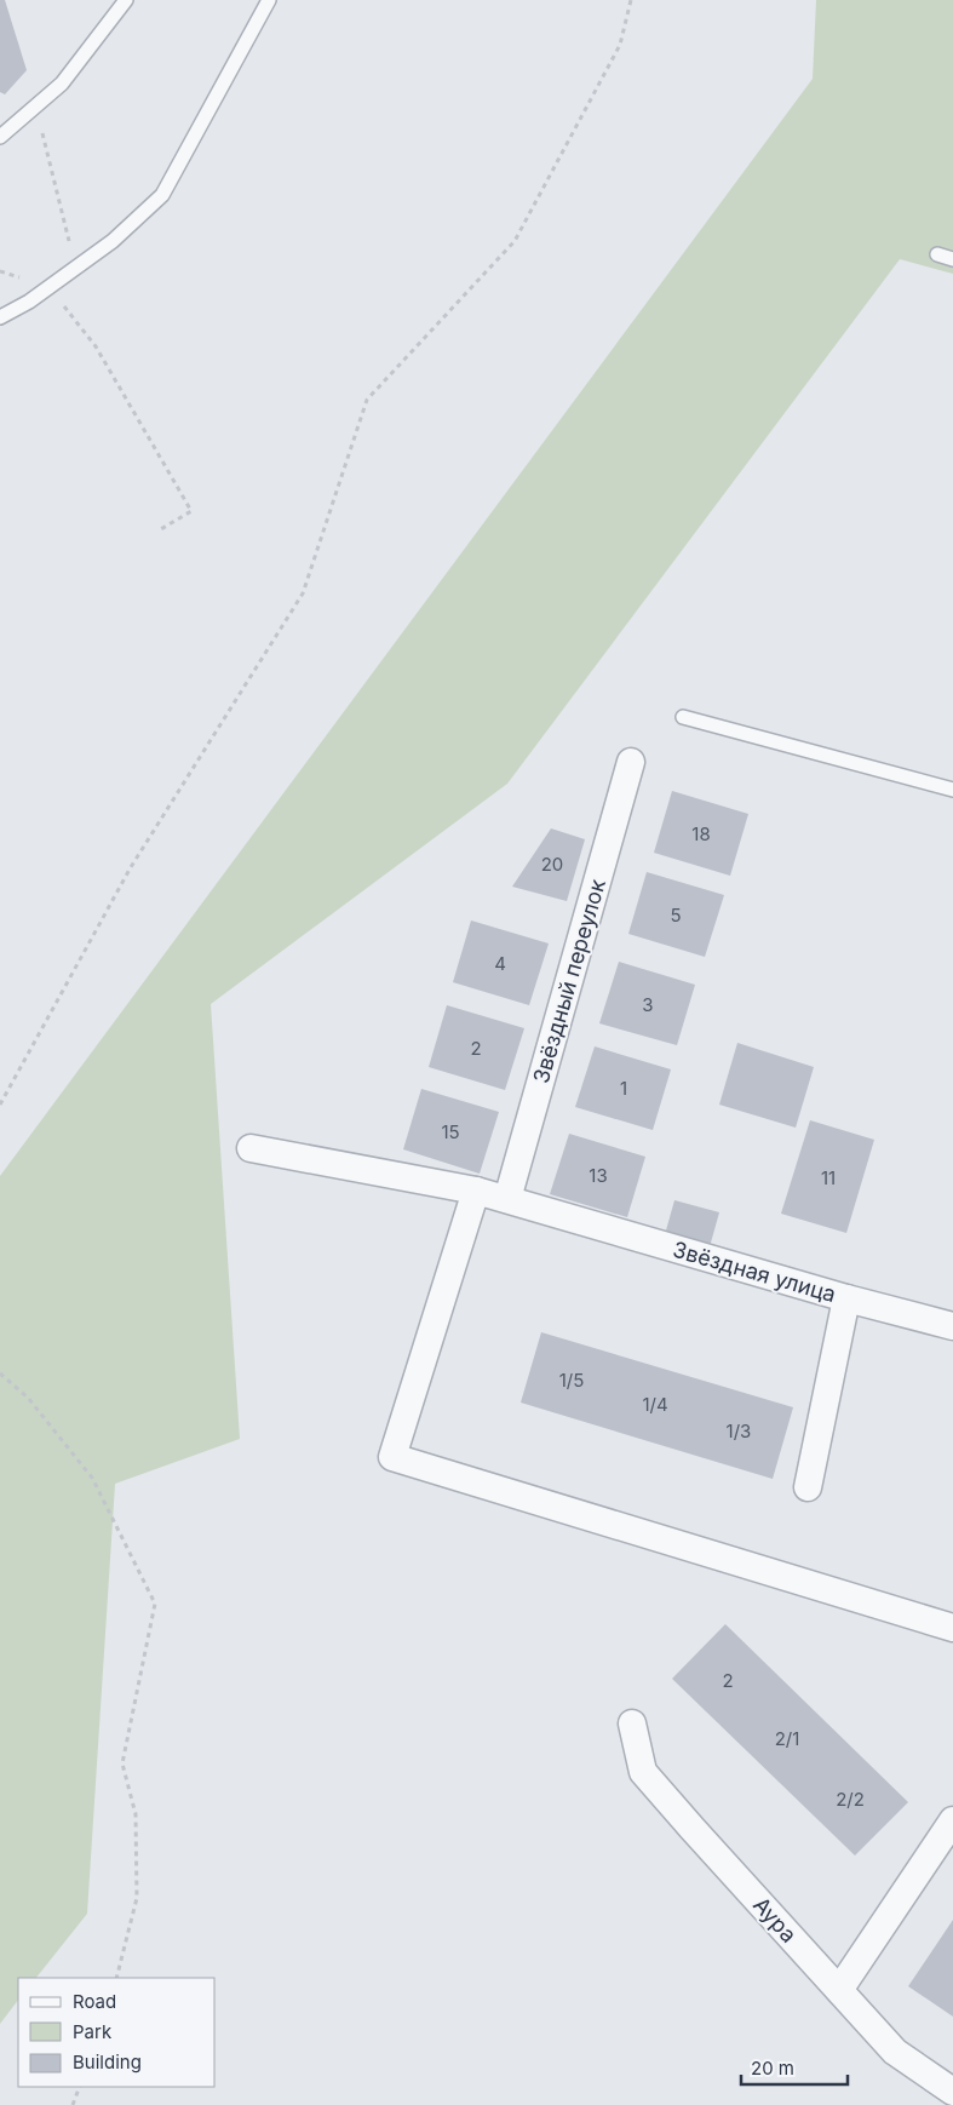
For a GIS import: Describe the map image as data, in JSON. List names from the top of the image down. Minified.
{"streets":{"street":["Звёздный переулок","Звёздная улица","Аура"]},"crossings":[["Звёздный переулок","Звёздная улица"]],"house_numbers":["18","20","5","4","3","2","1","15","13","11","1/5","1/4","1/3","2","2/1","2/2"],"legend":["Road","Park","Building"],"scale_bar":"20 m"}
